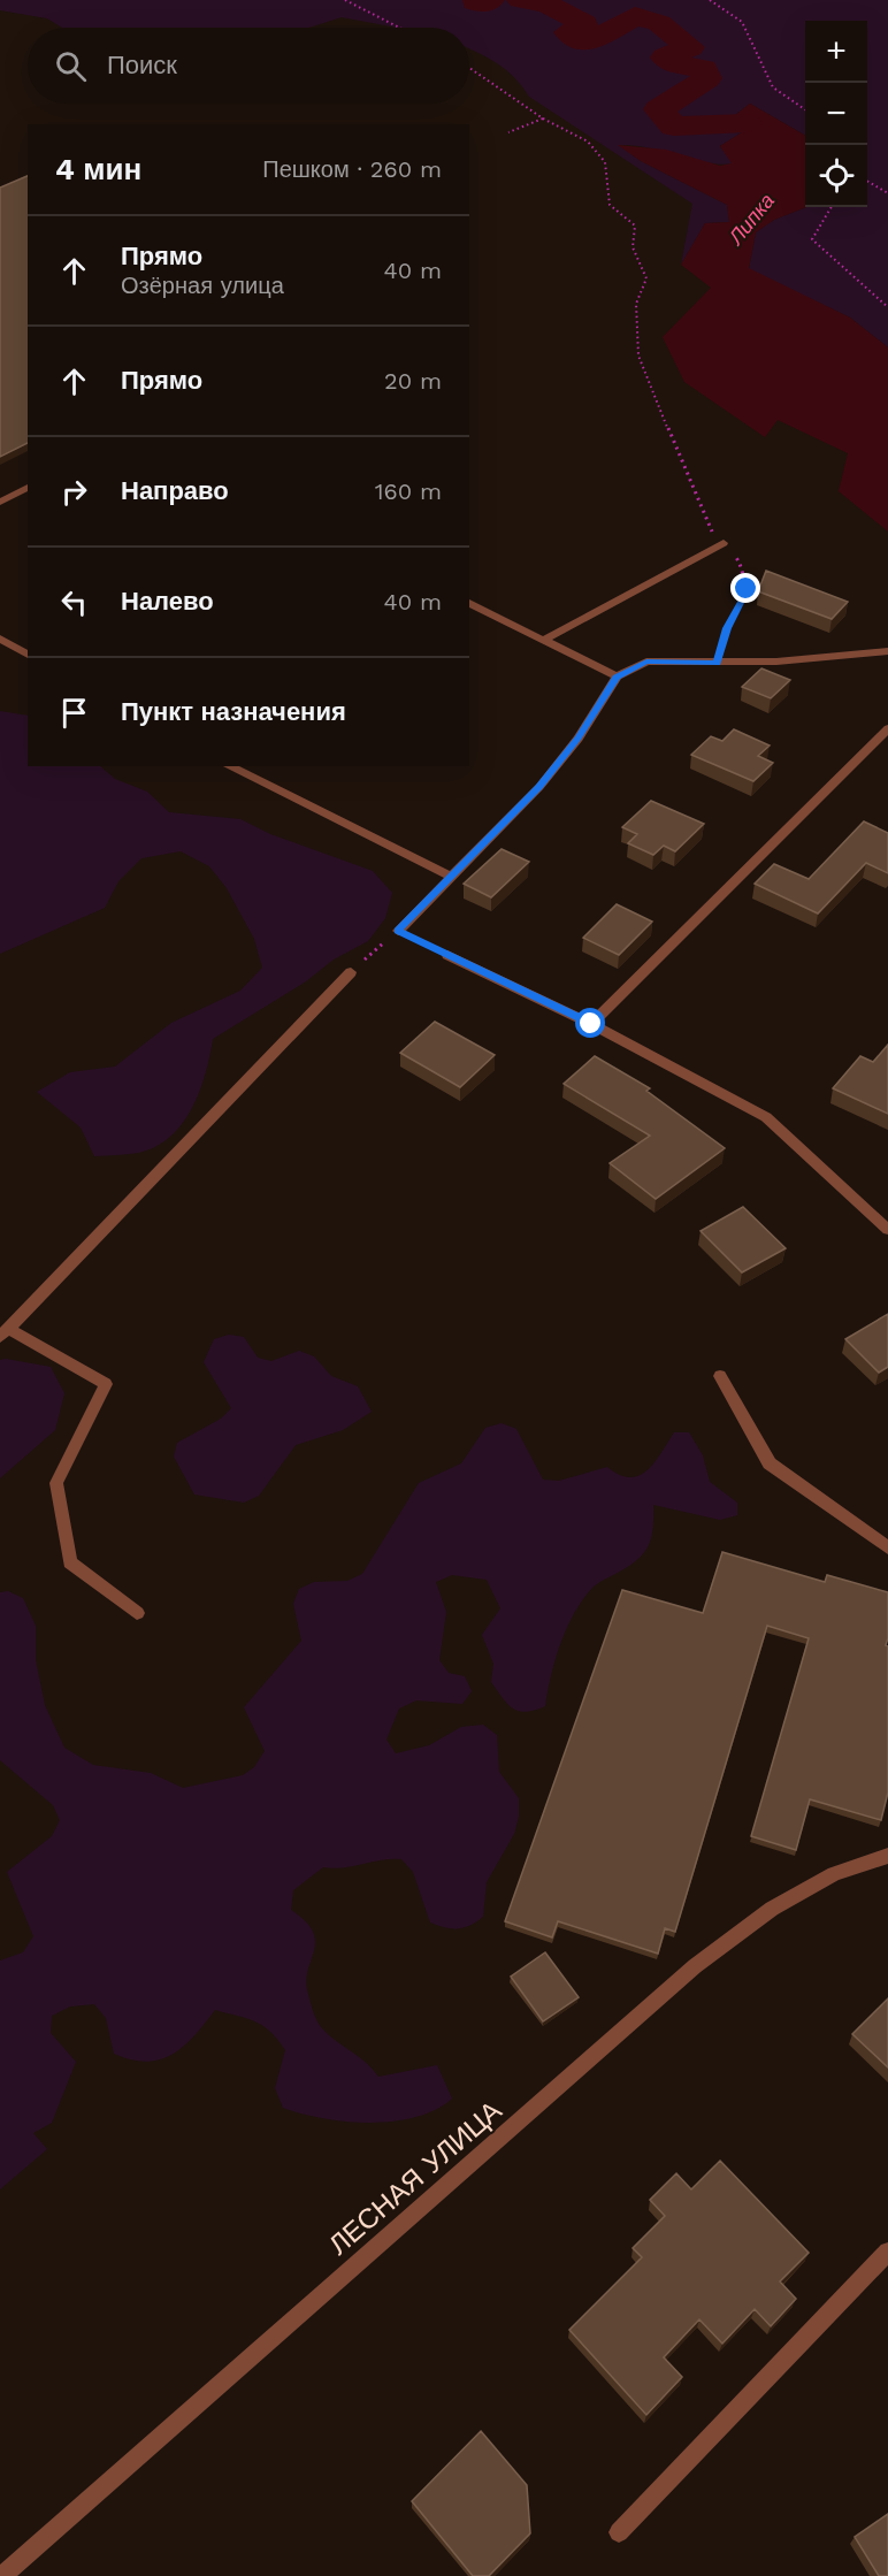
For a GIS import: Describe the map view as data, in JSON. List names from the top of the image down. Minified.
{"streets":{"street":["ЛЕСНАЯ УЛИЦА"]},"water":["Липка"],"page":{"map_buttons":["+","−"],"search":"Поиск","heading":["4 мин","Пешком · 260 m"],"list":[["Прямо","Озёрная улица","40 m"],["Прямо","20 m"],["Направо","160 m"],["Налево","40 m"],"Пункт назначения"]}}
